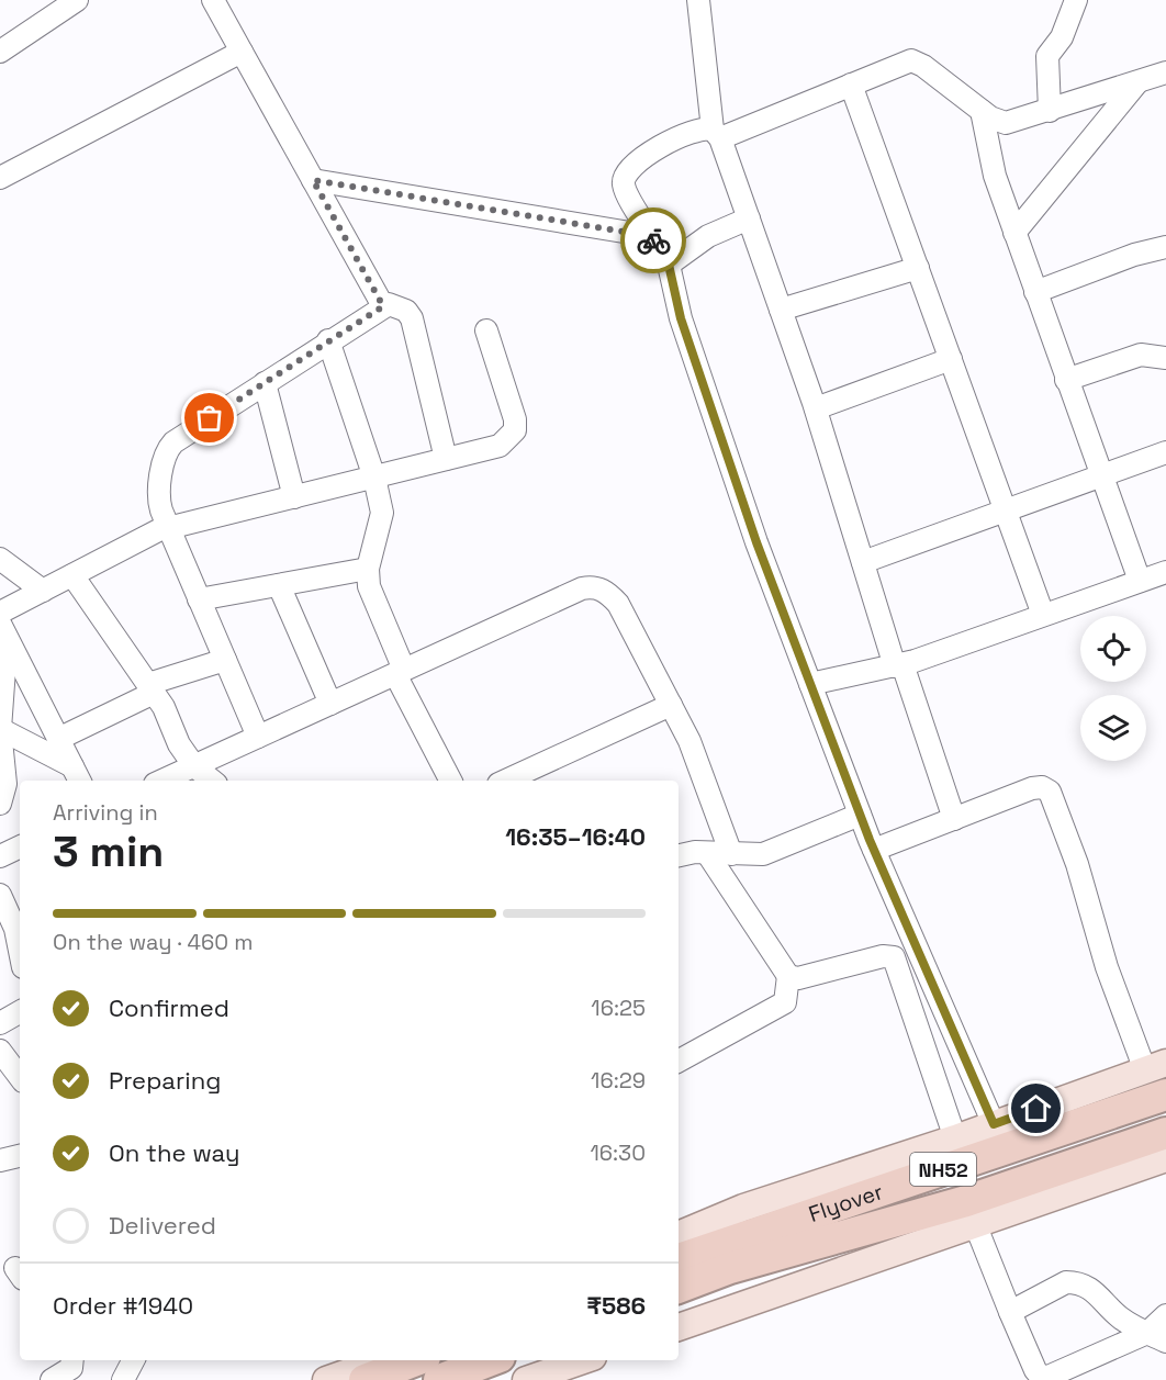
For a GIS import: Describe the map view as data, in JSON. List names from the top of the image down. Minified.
{"streets":{"highway":["NH52","Flyover"]},"crossings":[["NH52","Flyover"]],"page":{"heading":["3 min","Arriving in","16:35–16:40"],"panel":["Order #1940","₹586"],"bar":"On the way · 460 m","list":[["Confirmed","16:25"],["Preparing","16:29"],["On the way","16:30"],"Delivered"]}}
